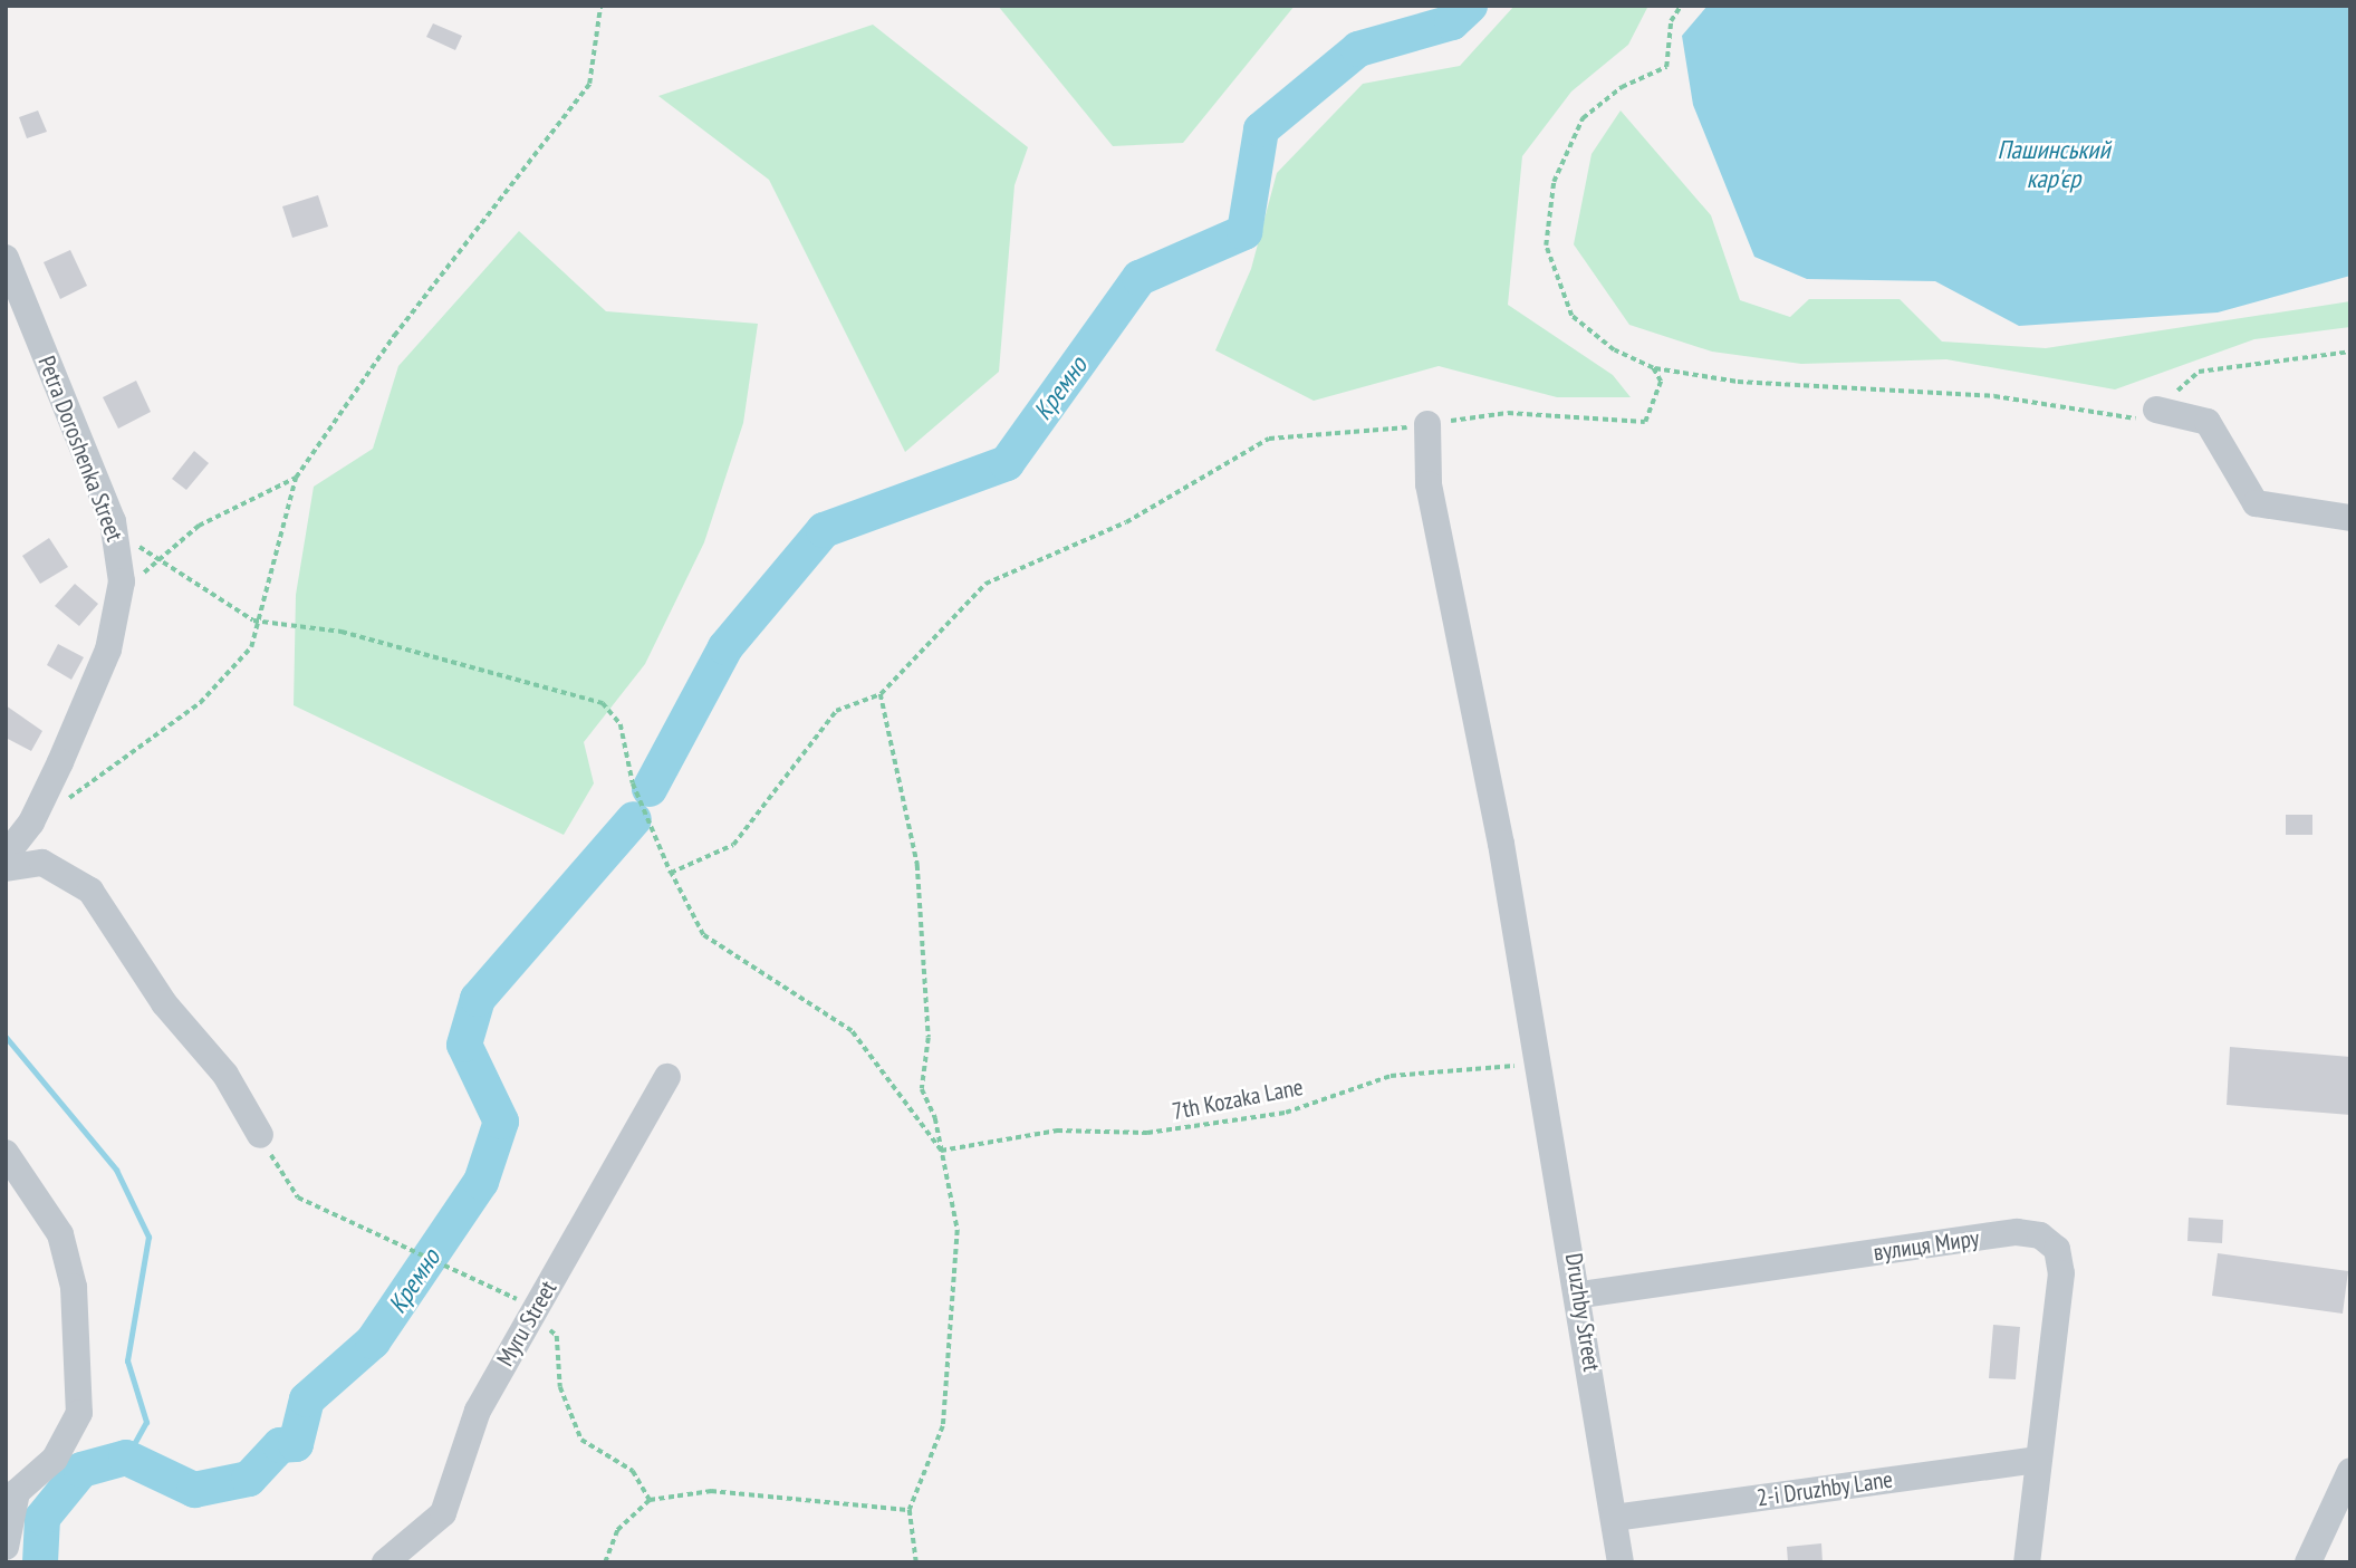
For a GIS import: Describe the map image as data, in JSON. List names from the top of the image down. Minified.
{"streets":{"street":["Petra Doroshenka Street","вулиця Миру","Druzhby Street","Myru Street","2-i Druzhby Lane"],"path":["7th Kozaka Lane"]},"crossings":[["7th Kozaka Lane","Druzhby Street"],["вулиця Миру","Druzhby Street"],["вулиця Миру","2-i Druzhby Lane"],["Druzhby Street","2-i Druzhby Lane"]],"water":["Пашинський кар'єр","Кремно"]}
